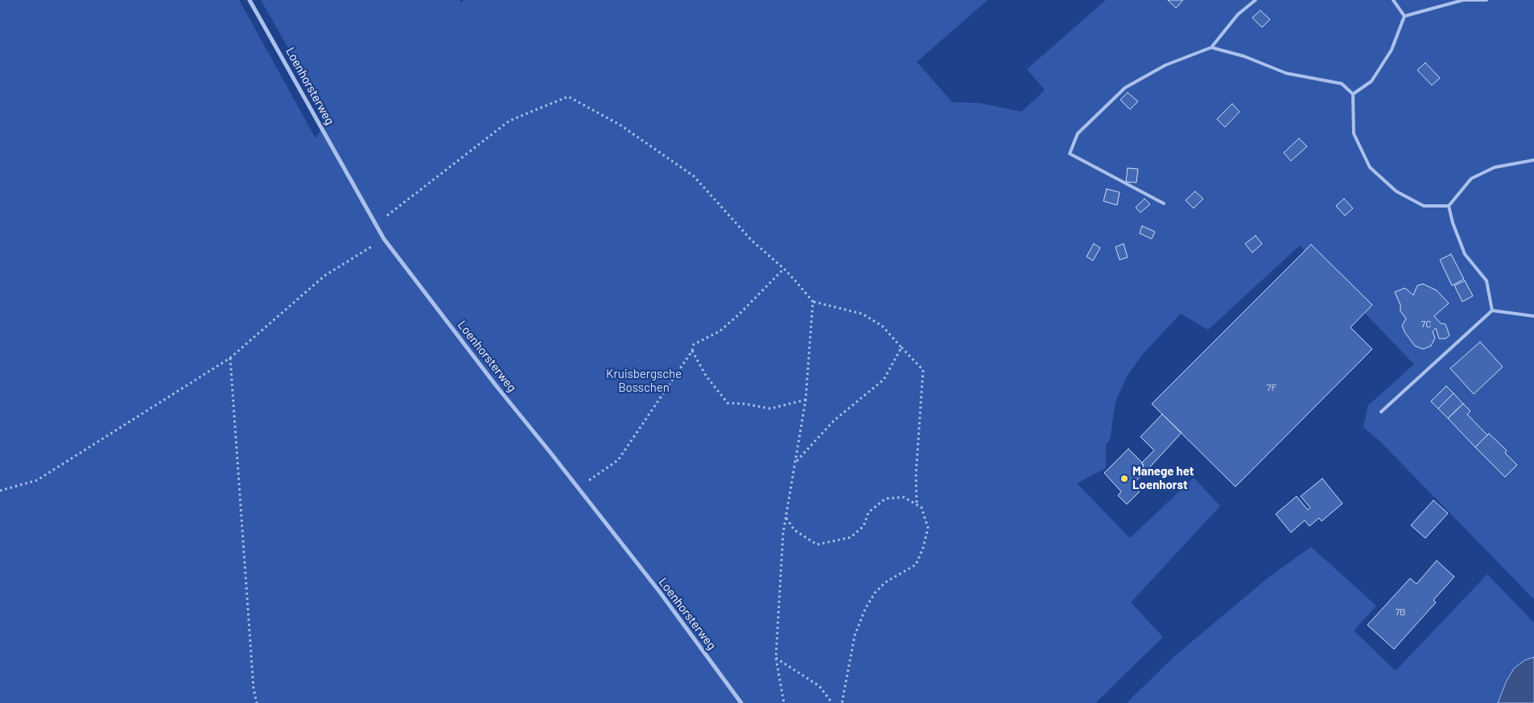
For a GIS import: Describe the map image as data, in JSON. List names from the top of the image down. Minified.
{"streets":{"street":["Loenhorsterweg"]},"parks":["Kruisbergsche Bosschen"],"places":["Manege het Loenhorst"],"house_numbers":["7C","7F","7B"]}
